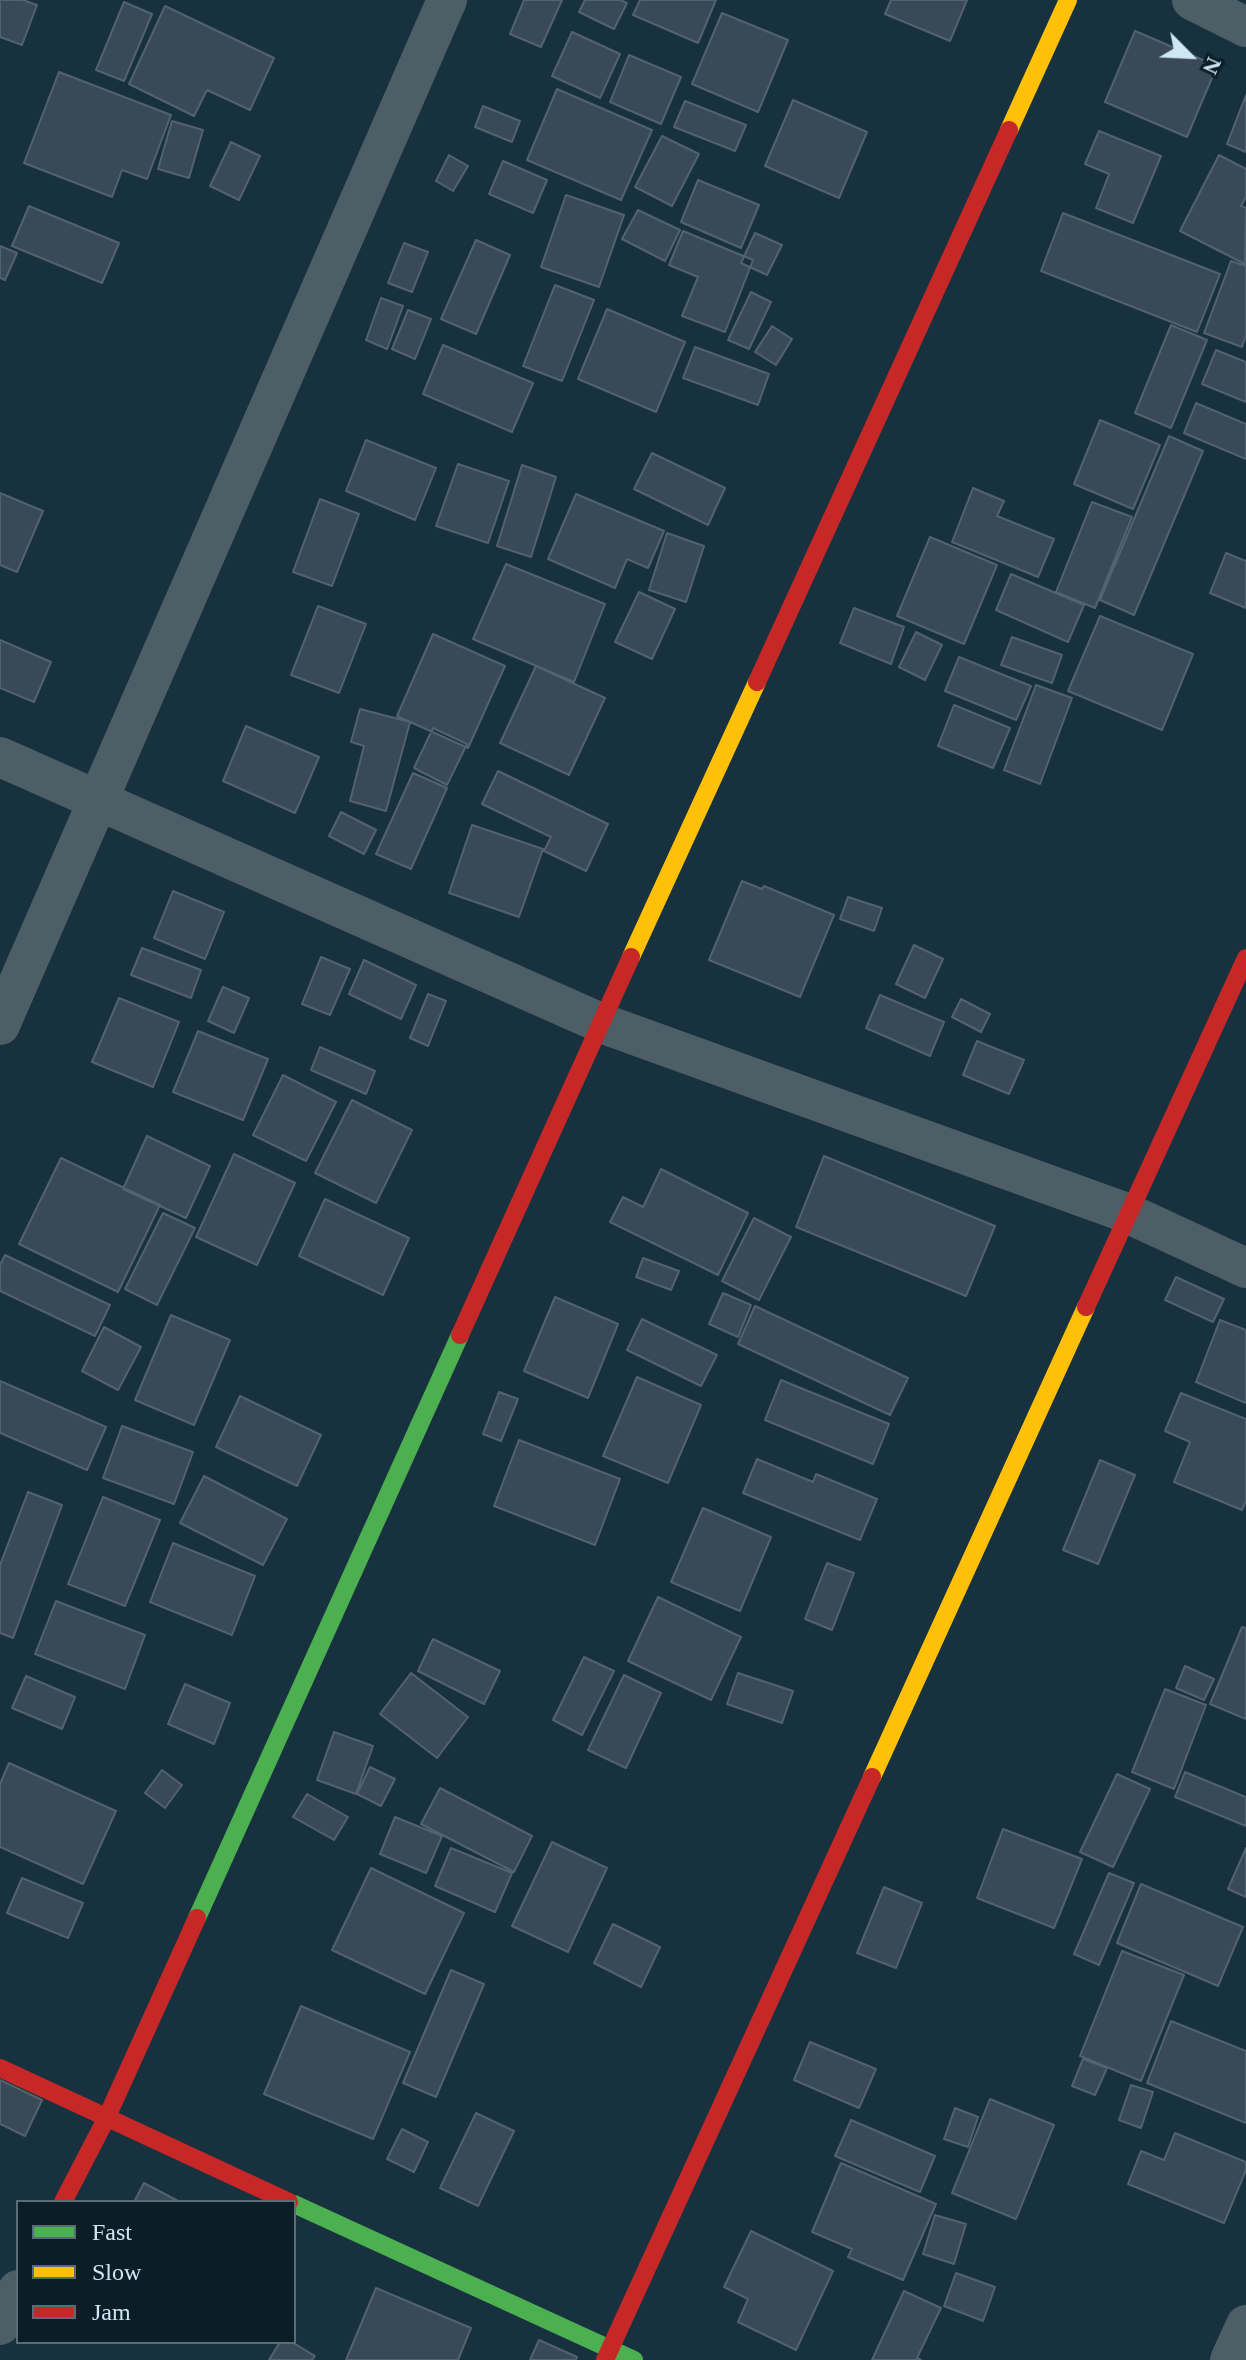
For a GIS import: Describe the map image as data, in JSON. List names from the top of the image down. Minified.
{"legend":["Fast","Slow","Jam"],"north":"bottom right"}
